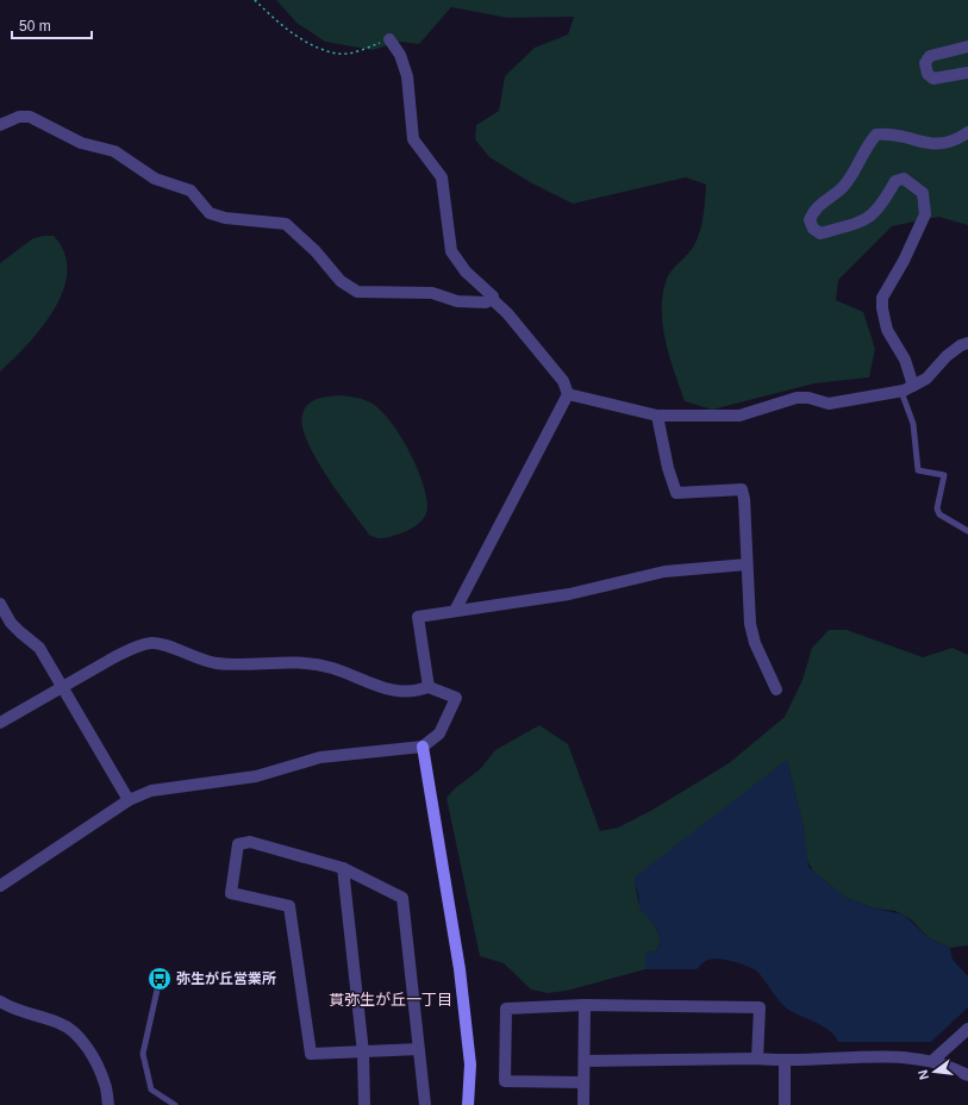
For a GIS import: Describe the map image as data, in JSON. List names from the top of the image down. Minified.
{"districts":["貫弥生が丘一丁目"],"places":{"bus stop":["弥生が丘営業所"]},"scale_bar":"50 m","north":"left"}
